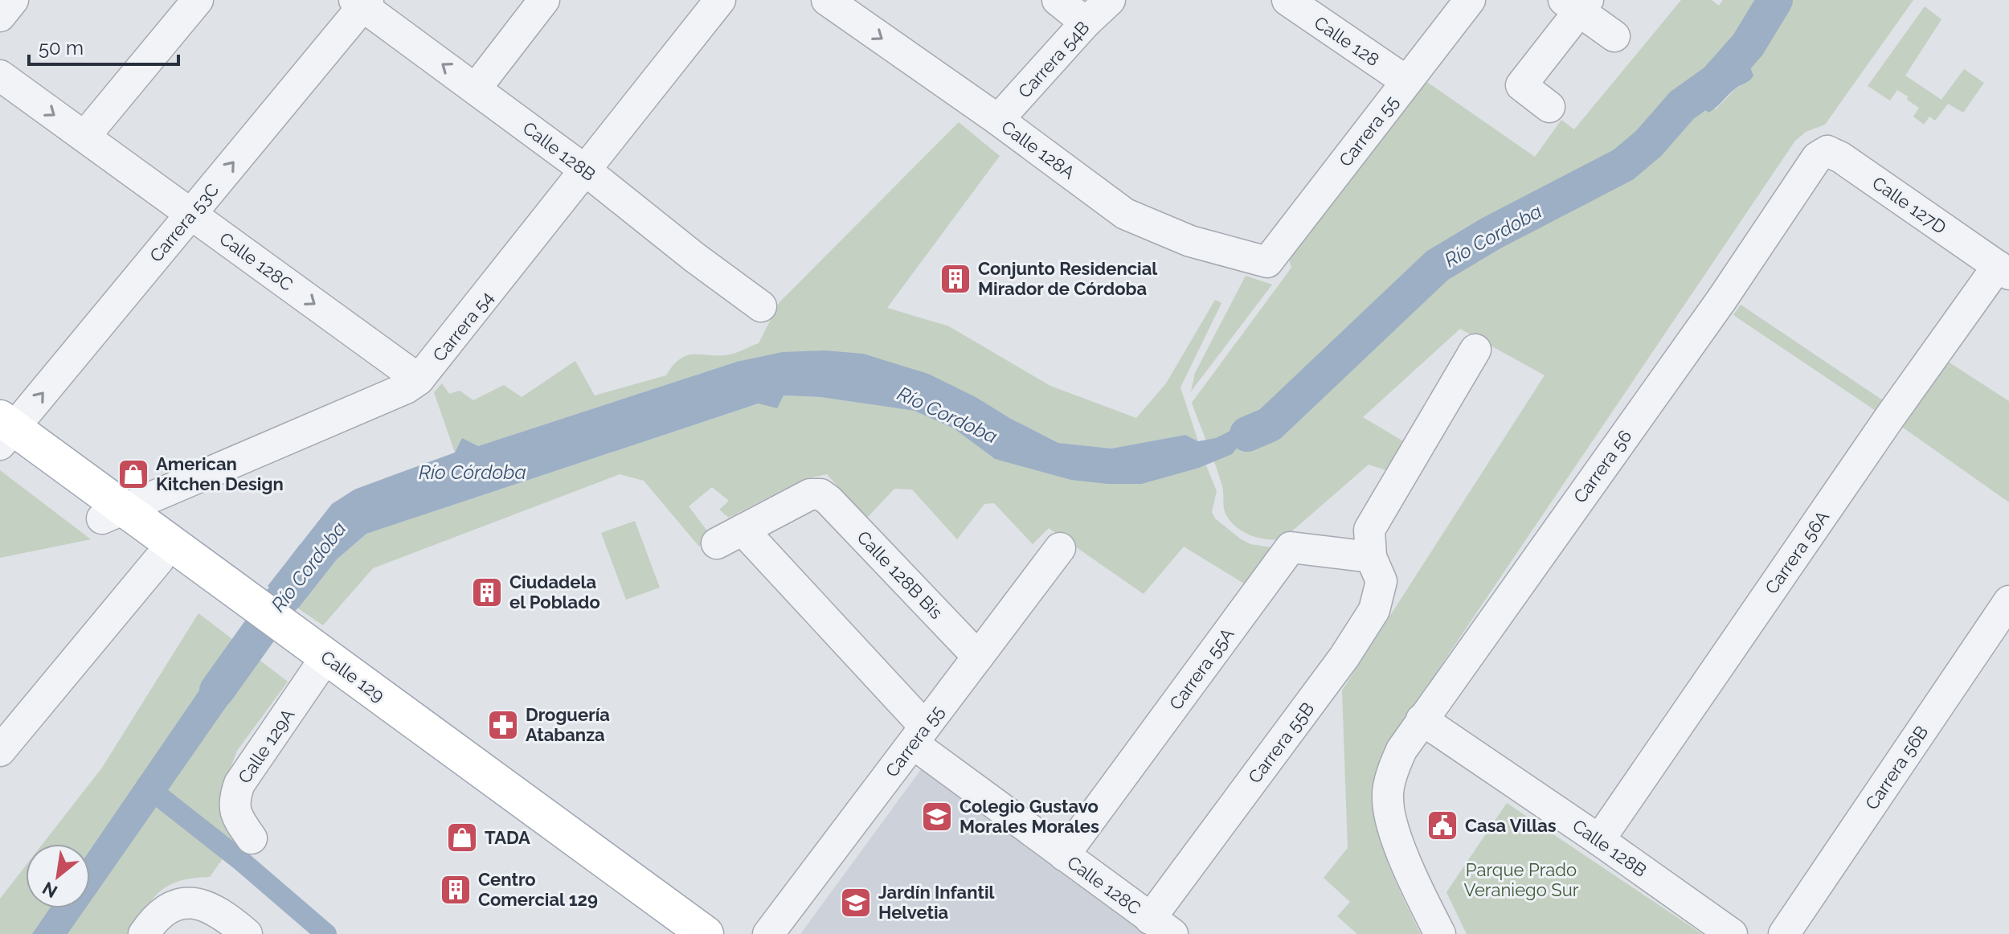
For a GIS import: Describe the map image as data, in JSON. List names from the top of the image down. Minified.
{"streets":{"main road":["Calle 129"],"street":["Calle 128","Carrera 54B","Carrera 55","Calle 128A","Calle 128B","Calle 127D","Carrera 53C","Calle 128C","Carrera 54","Carrera 56","Carrera 56A","Calle 128B Bis","Carrera 55A","Carrera 55B","Calle 129A","Carrera 56B"]},"crossings":[["Calle 128","Carrera 55"],["Carrera 54B","Calle 128A"],["Carrera 55","Calle 128A"],["Carrera 55","Calle 128C"],["Carrera 55","Calle 128B Bis"],["Calle 128B","Carrera 53C"],["Calle 128B","Carrera 54"],["Calle 128B","Carrera 56"],["Calle 128B","Carrera 56A"],["Calle 127D","Carrera 56"],["Calle 127D","Carrera 56A"],["Carrera 53C","Calle 128C"],["Carrera 53C","Calle 129"],["Calle 128C","Carrera 54"],["Calle 128C","Calle 128B Bis"],["Calle 128C","Carrera 55A"],["Calle 128C","Carrera 55B"],["Carrera 54","Calle 129"],["Carrera 55A","Carrera 55B"],["Calle 129","Calle 129A"]],"one_way":["Calle 128A"],"water":["Río Cordoba","Río Córdoba"],"parks":["Parque Prado Veraniego Sur"],"places":{"building":["Conjunto Residencial Mirador de Córdoba","Ciudadela el Poblado","Centro Comercial 129"],"shop":["American Kitchen Design","TADA"],"pharmacy":["Droguería Atabanza"],"school or university":["Colegio Gustavo Morales Morales","Jardín Infantil Helvetia"],"public building":["Casa Villas"]},"scale_bar":"50 m","north":"bottom left"}
